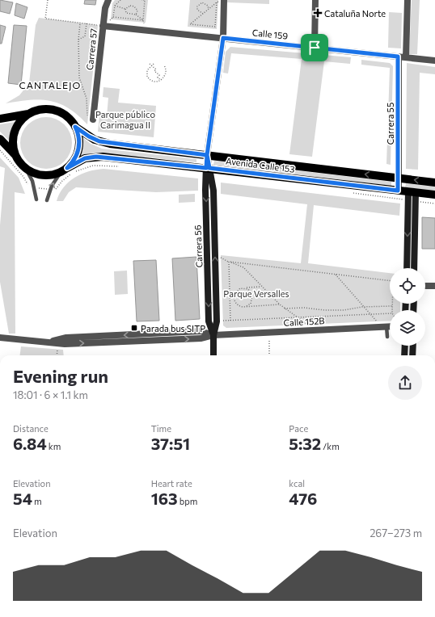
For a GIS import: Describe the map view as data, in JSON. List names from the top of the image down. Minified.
{"streets":{"main road":["Avenida Calle 153"],"street":["Calle 159","Carrera 57","Carrera 55","Carrera 56","Calle 152B"]},"crossings":[["Calle 159","Carrera 57"],["Calle 159","Carrera 55"],["Calle 159","Carrera 56"],["Carrera 55","Avenida Calle 153"],["Avenida Calle 153","Carrera 56"],["Carrera 56","Calle 152B"]],"districts":["CANTALEJO"],"parks":["Parque público Carimagua II","Parque Versalles"],"places":{"health":["Cataluña Norte"],"transit":["Parada bus SITP"]},"page":{"heading":["Evening run","18:01 · 6 × 1.1 km"],"stats":[["Distance","6.84 km"],["Time","37:51"],["Pace","5:32 /km"],["Elevation","54 m"],["Heart rate","163 bpm"],["kcal","476"]],"chart":["Elevation","267–273 m"]}}
